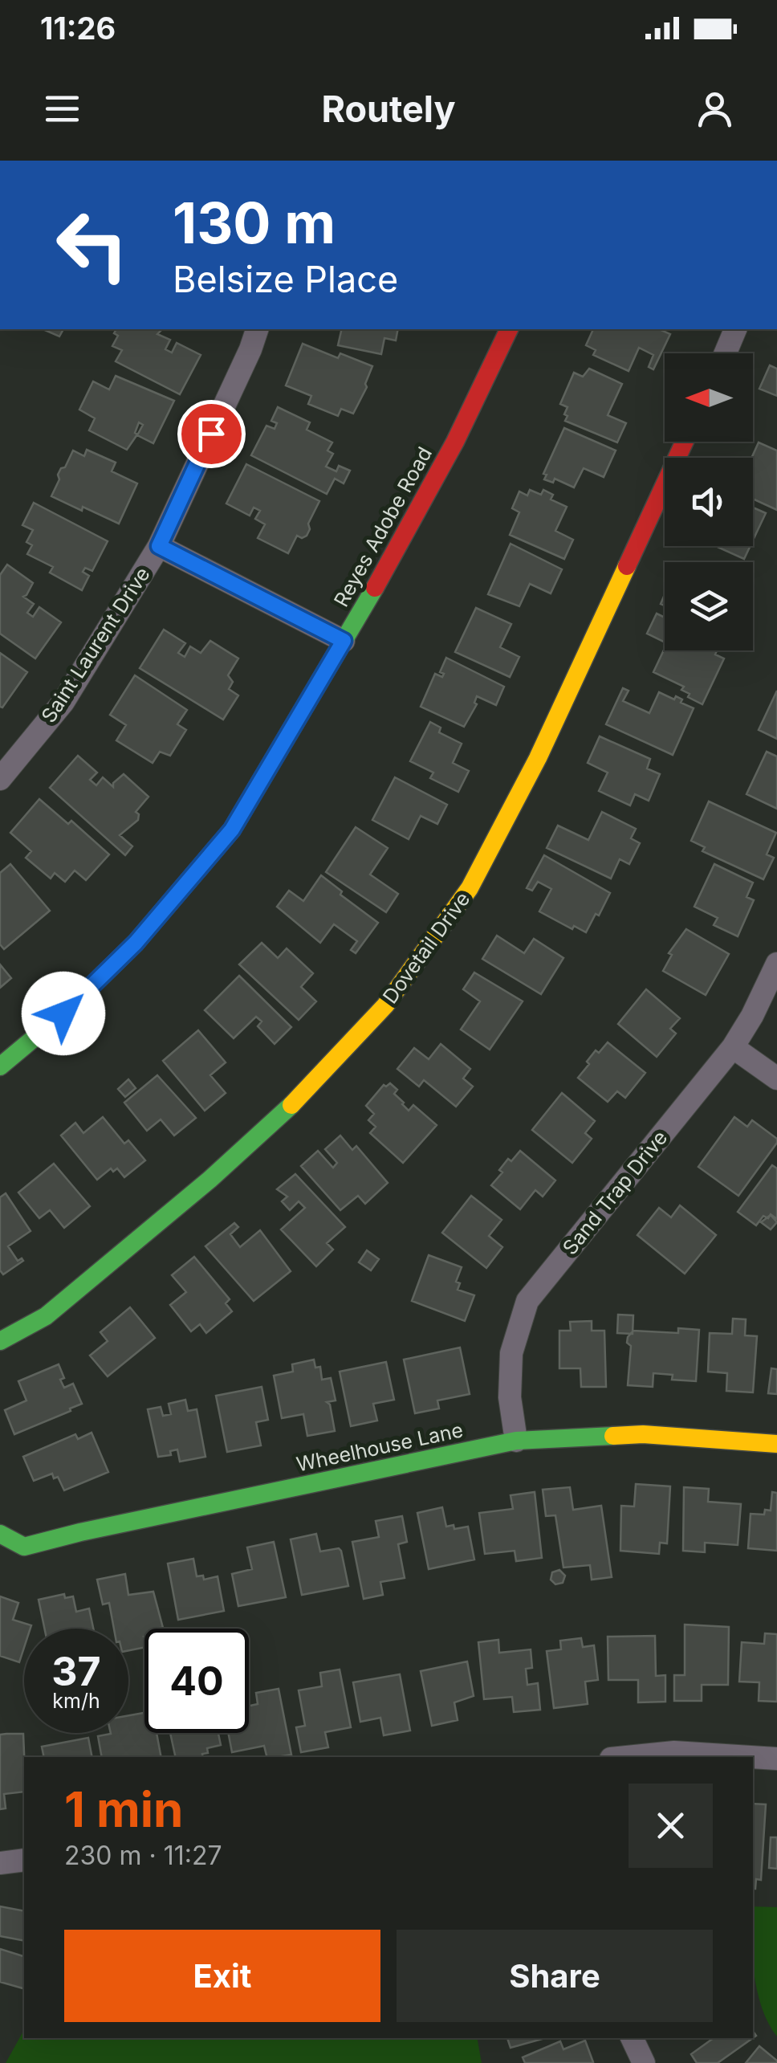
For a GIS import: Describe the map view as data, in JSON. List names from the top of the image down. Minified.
{"streets":{"street":["Reyes Adobe Road","Saint Laurent Drive","Dovetail Drive","Sand Trap Drive","Wheelhouse Lane"]},"crossings":[["Sand Trap Drive","Wheelhouse Lane"]],"north":"left","page":{"status":"11:26","header":"Routely","turn":["130 m","Belsize Place"],"speed":"37 km/h","limit":"40","heading":["1 min","230 m · 11:27"],"buttons":["Exit","Share"]}}
